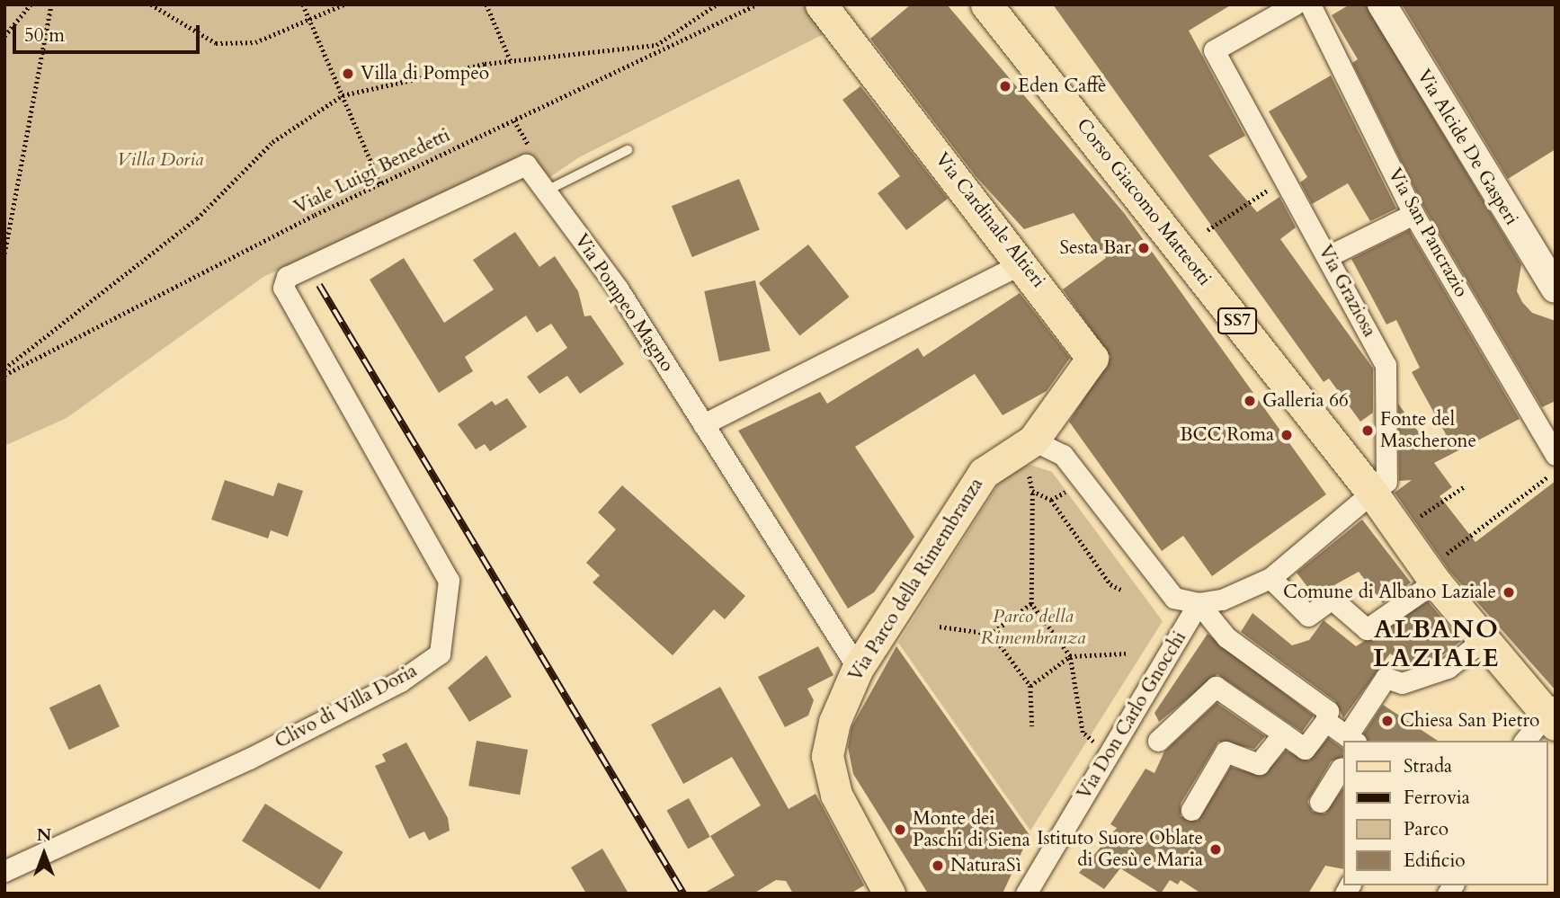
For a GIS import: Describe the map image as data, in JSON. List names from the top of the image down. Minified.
{"streets":{"main road":["Corso Giacomo Matteotti","Via Cardinale Altieri","SS7","Via Parco della Rimembranza"],"street":["Via Alcide De Gasperi","Via San Pancrazio","Via Graziosa","Via Pompeo Magno","Clivo di Villa Doria","Via Don Carlo Gnocchi"],"path":["Viale Luigi Benedetti"]},"crossings":[["Corso Giacomo Matteotti","Via Graziosa"],["Corso Giacomo Matteotti","SS7"],["Via Cardinale Altieri","Via Parco della Rimembranza"],["Via Pompeo Magno","Via Parco della Rimembranza"],["Via Pompeo Magno","Clivo di Villa Doria"]],"districts":["ALBANO LAZIALE"],"parks":["Villa Doria","Parco della Rimembranza"],"places":["Villa di Pompeo","Eden Caffè","Sesta Bar","Galleria 66","Fonte del Mascherone","BCC Roma","Comune di Albano Laziale","Chiesa San Pietro","Monte dei Paschi di Siena","Istituto Suore Oblate di Gesù e Maria","NaturaSì"],"legend":["Strada","Ferrovia","Parco","Edificio"],"scale_bar":"50 m","north":"top"}
